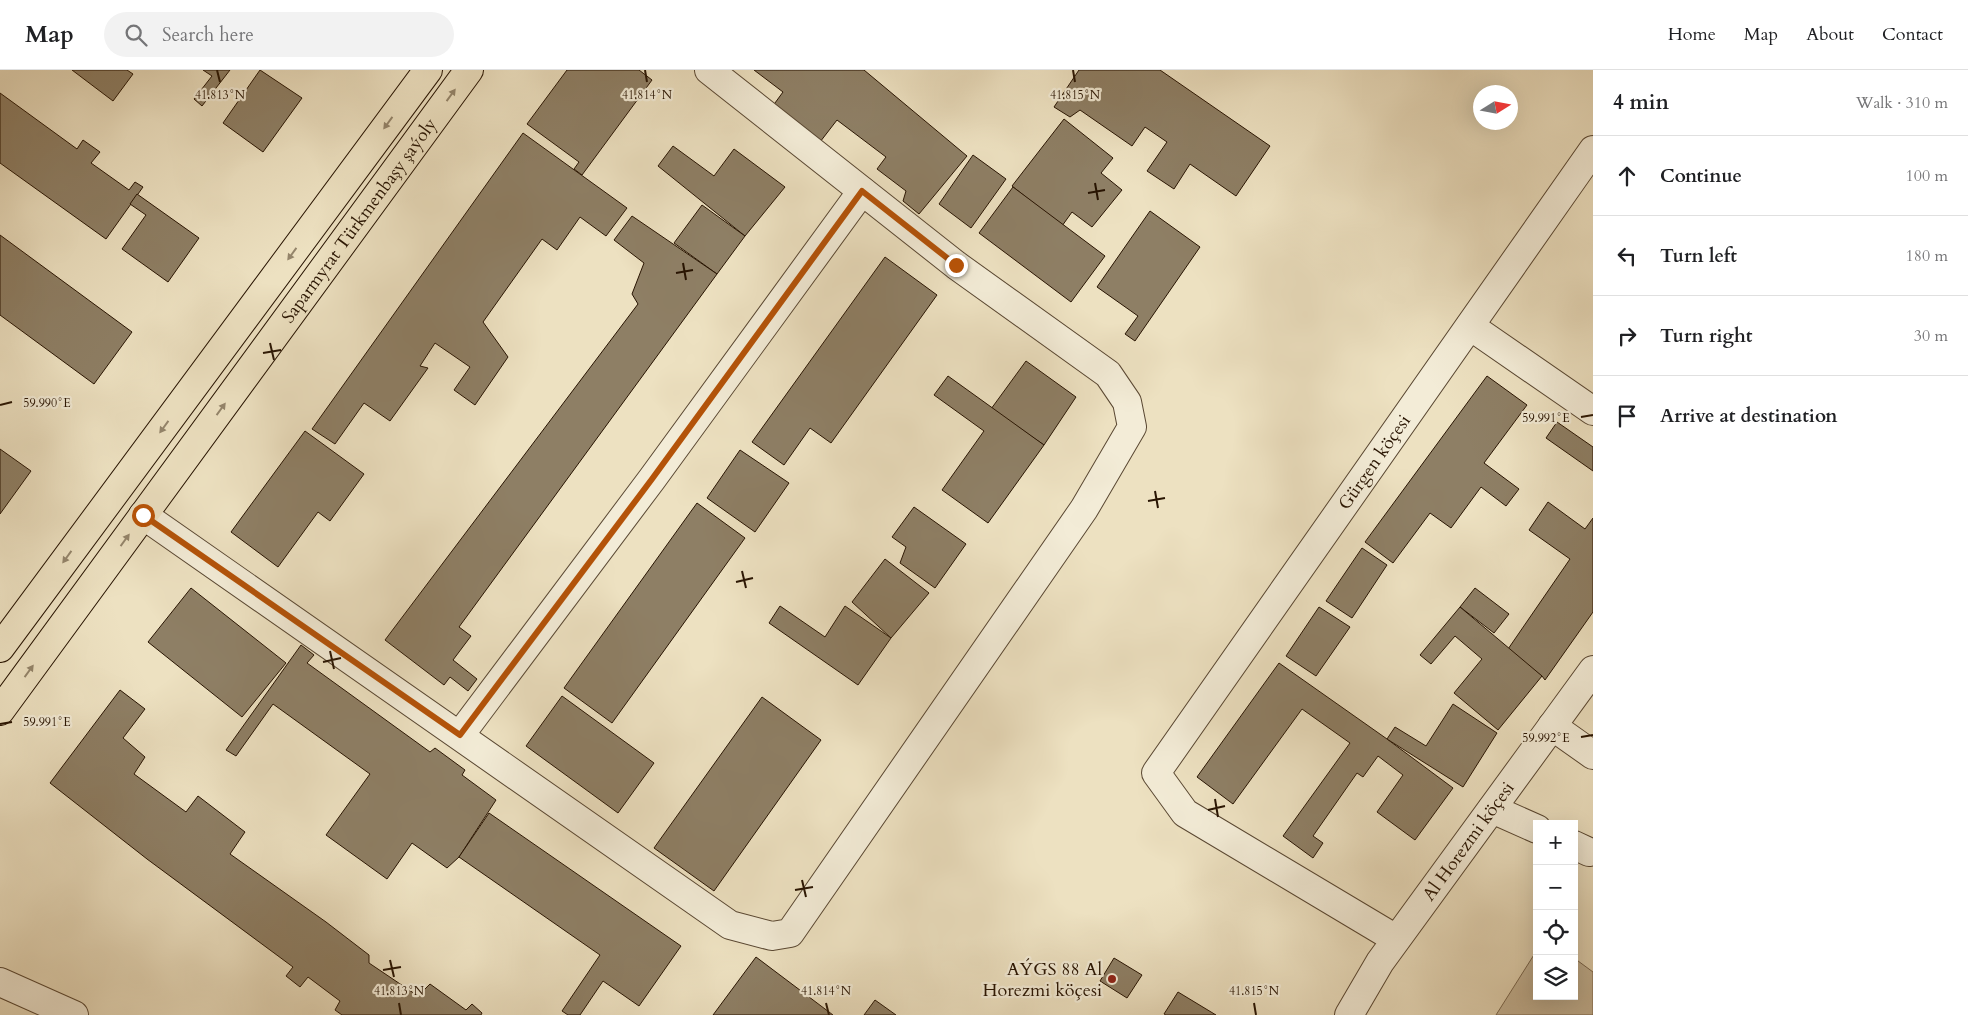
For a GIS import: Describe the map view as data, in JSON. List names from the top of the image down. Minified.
{"streets":{"main road":["Saparmyrat Türkmenbaşy şaýoly"],"street":["Gürgen köçesi","Al Horezmi köçesi"]},"crossings":[["Gürgen köçesi","Al Horezmi köçesi"]],"places":["AÝGS 88 Al Horezmi köçesi"],"north":"right","page":{"header":"Map","search":"Search here","nav":["Home","Map","About","Contact"],"heading":["4 min","Walk · 310 m"],"list":[["Continue","100 m"],["Turn left","180 m"],["Turn right","30 m"],"Arrive at destination"],"map_buttons":["+","−"]},"coordinates":["41.813°N","41.814°N","41.815°N","59.990°E","59.991°E","59.992°E"]}
